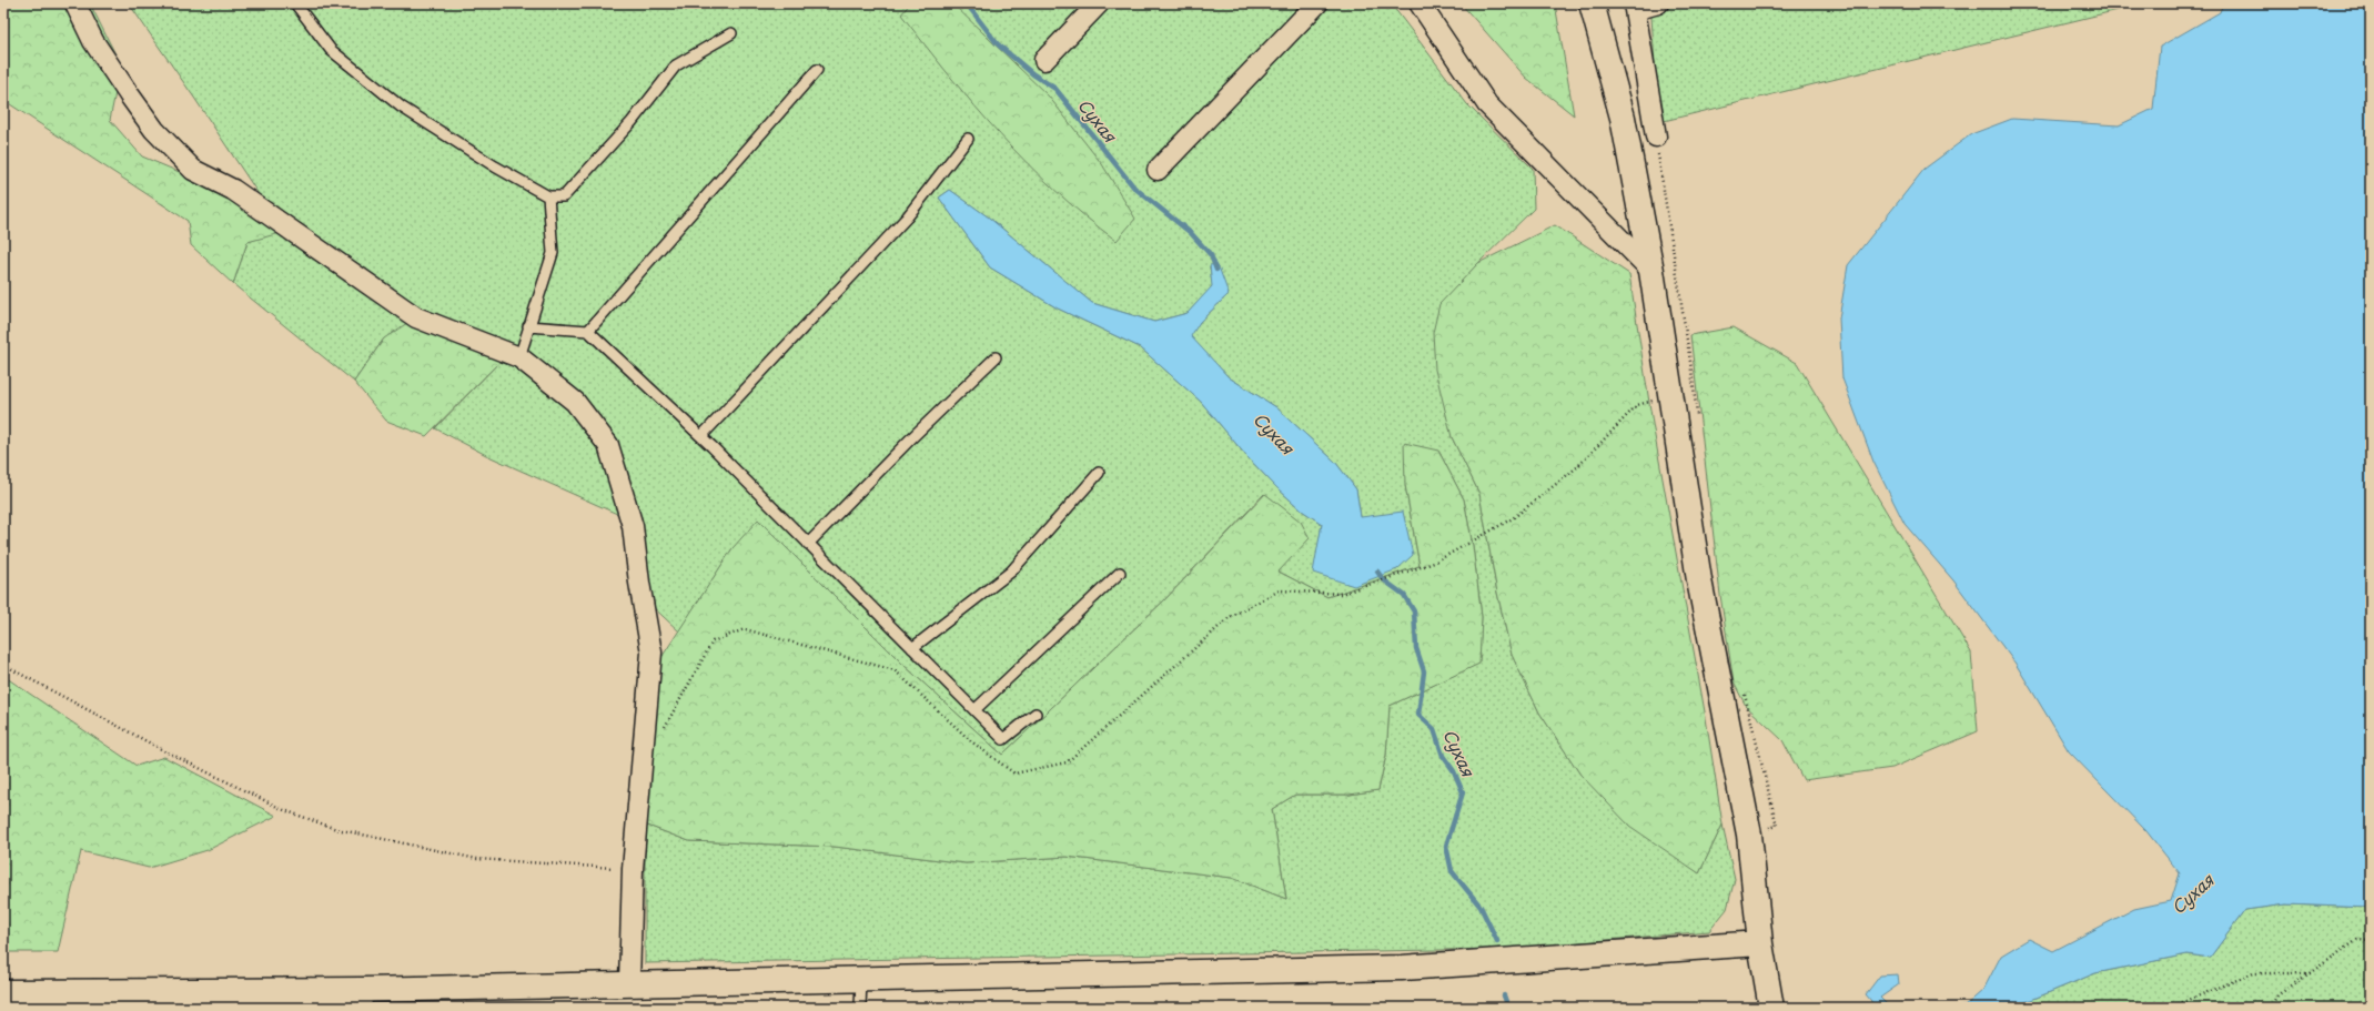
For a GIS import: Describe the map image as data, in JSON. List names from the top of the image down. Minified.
{"water":["Сухая"]}
